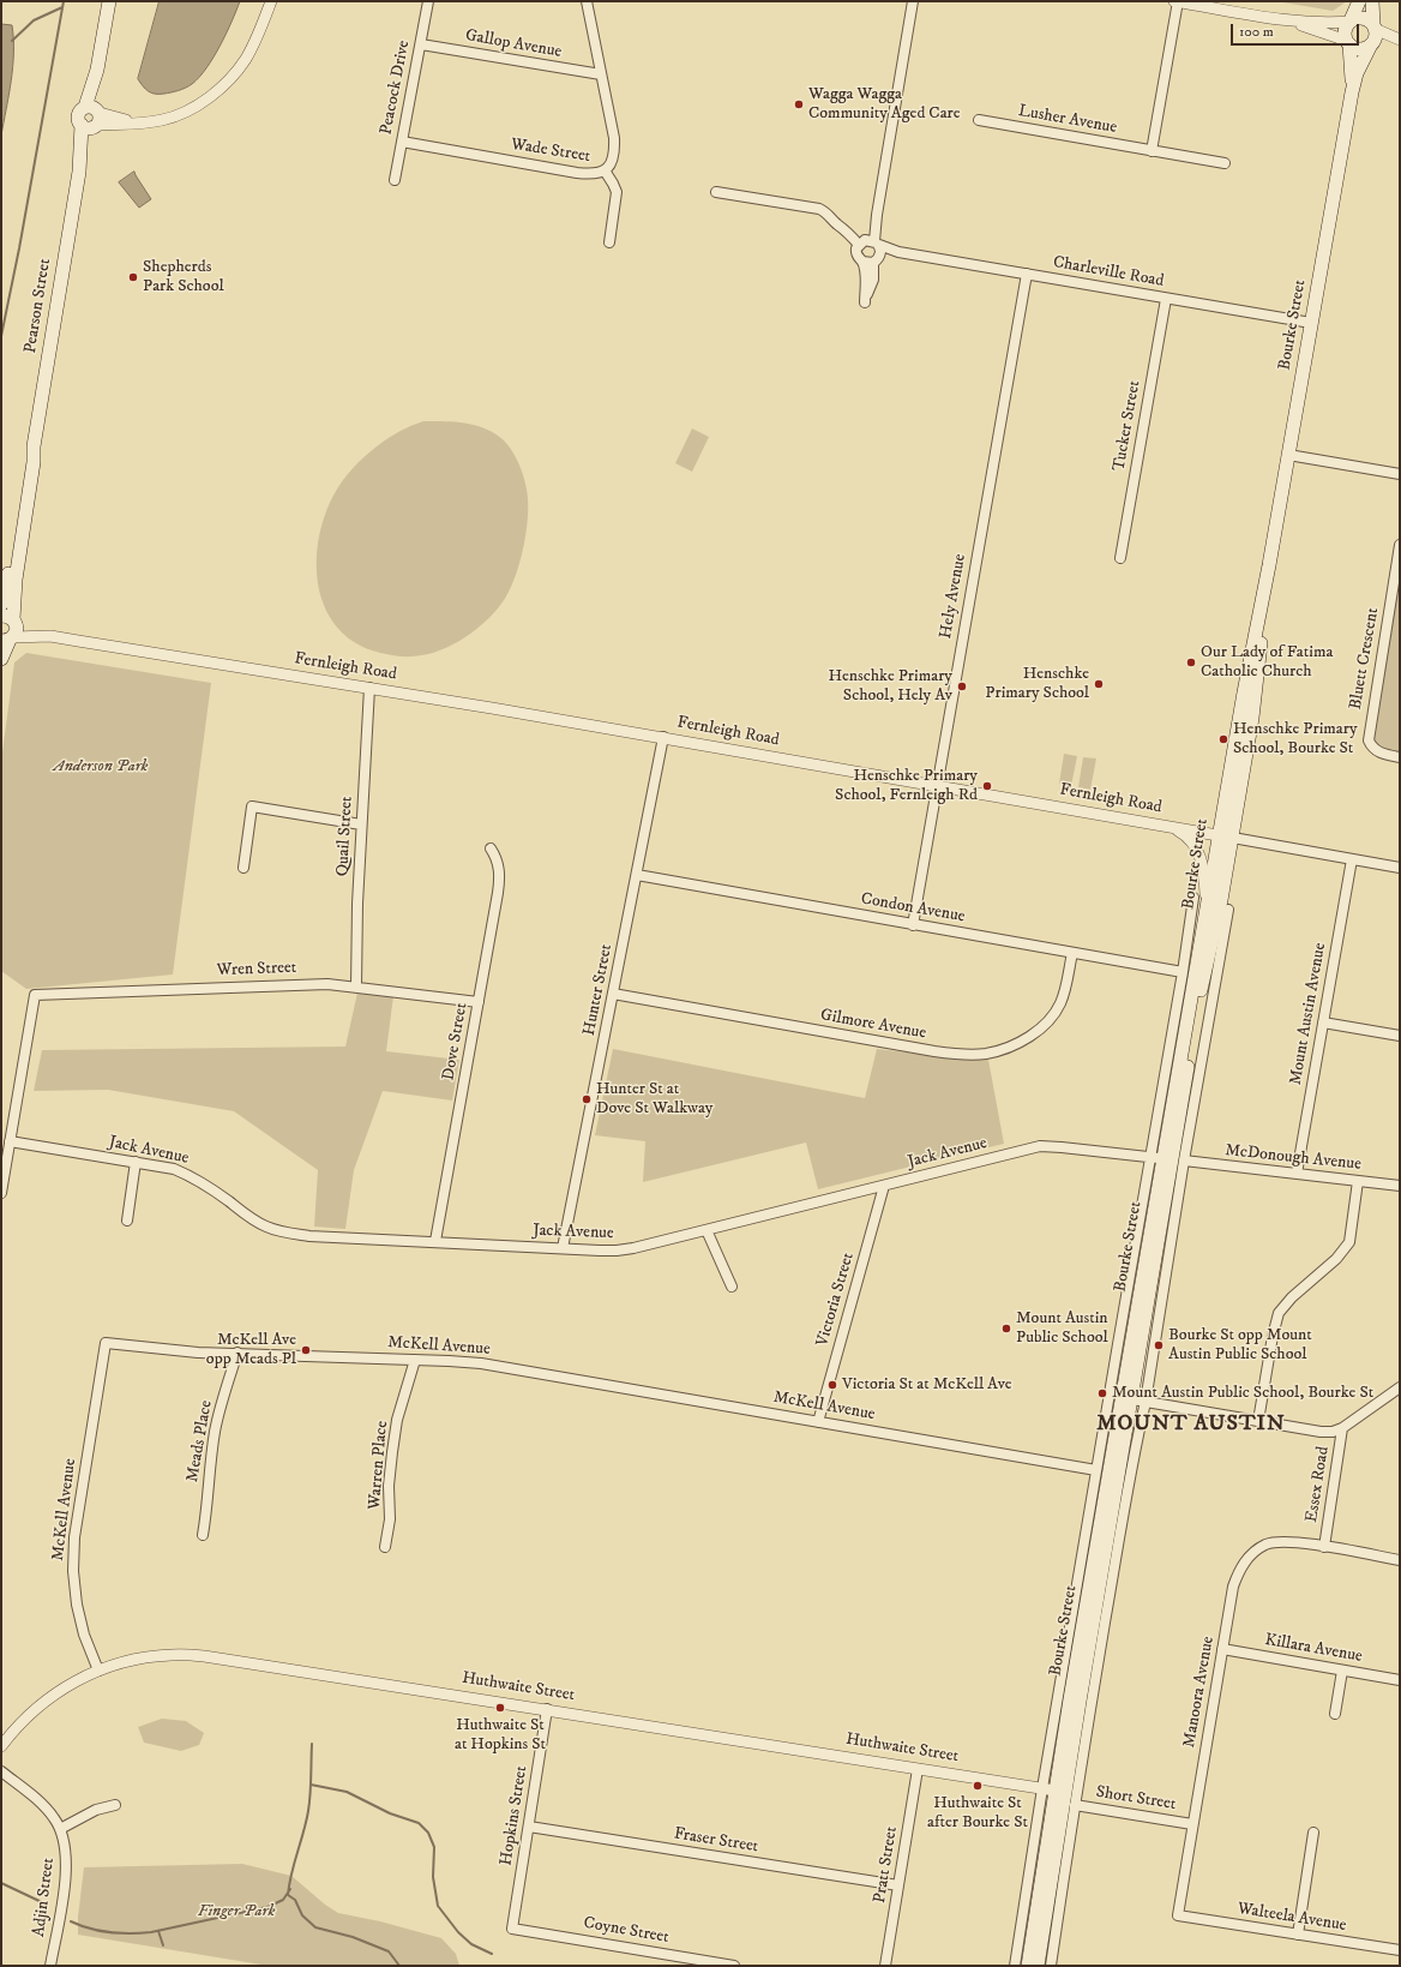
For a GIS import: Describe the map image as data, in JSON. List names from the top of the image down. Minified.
{"streets":{"main road":["Pearson Street","Bourke Street"],"street":["Gallop Avenue","Peacock Drive","Lusher Avenue","Wade Street","Charleville Road","Tucker Street","Hely Avenue","Bluett Crescent","Fernleigh Road","Quail Street","Condon Avenue","Wren Street","Hunter Street","Mount Austin Avenue","Gilmore Avenue","Dove Street","Jack Avenue","McDonough Avenue","Victoria Street","McKell Avenue","Meads Place","Warren Place","Essex Road","Killara Avenue","Huthwaite Street","Manoora Avenue","Short Street","Hopkins Street","Fraser Street","Pratt Street","Adjin Street","Walteela Avenue","Coyne Street"]},"crossings":[["Gallop Avenue","Peacock Drive"],["Gallop Avenue","Wade Street"],["Peacock Drive","Wade Street"],["Charleville Road","Bourke Street"],["Charleville Road","Tucker Street"],["Charleville Road","Hely Avenue"],["Pearson Street","Fernleigh Road"],["Bourke Street","Fernleigh Road"],["Bourke Street","Condon Avenue"],["Bourke Street","Jack Avenue"],["Bourke Street","McDonough Avenue"],["Bourke Street","McKell Avenue"],["Bourke Street","Huthwaite Street"],["Bourke Street","Short Street"],["Hely Avenue","Fernleigh Road"],["Hely Avenue","Condon Avenue"],["Fernleigh Road","Quail Street"],["Fernleigh Road","Hunter Street"],["Fernleigh Road","Mount Austin Avenue"],["Quail Street","Wren Street"],["Condon Avenue","Hunter Street"],["Condon Avenue","Gilmore Avenue"],["Wren Street","Dove Street"],["Wren Street","Jack Avenue"],["Hunter Street","Gilmore Avenue"],["Hunter Street","Jack Avenue"],["Mount Austin Avenue","McDonough Avenue"],["Dove Street","Jack Avenue"],["Jack Avenue","McDonough Avenue"],["Jack Avenue","Victoria Street"],["Victoria Street","McKell Avenue"],["McKell Avenue","Meads Place"],["McKell Avenue","Warren Place"],["McKell Avenue","Huthwaite Street"],["Essex Road","Manoora Avenue"],["Killara Avenue","Manoora Avenue"],["Huthwaite Street","Hopkins Street"],["Huthwaite Street","Pratt Street"],["Manoora Avenue","Short Street"],["Manoora Avenue","Walteela Avenue"],["Hopkins Street","Fraser Street"],["Hopkins Street","Coyne Street"],["Fraser Street","Pratt Street"]],"districts":["MOUNT AUSTIN"],"parks":["Anderson Park","Finger Park"],"places":["Wagga Wagga Community Aged Care","Shepherds Park School","Our Lady of Fatima Catholic Church","Henschke Primary School","Henschke Primary School, Hely Av","Henschke Primary School, Bourke St","Henschke Primary School, Fernleigh Rd","Hunter St at Dove St Walkway","Mount Austin Public School","Bourke St opp Mount Austin Public School","McKell Ave opp Meads Pl","Victoria St at McKell Ave","Mount Austin Public School, Bourke St","Huthwaite St at Hopkins St","Huthwaite St after Bourke St"],"scale_bar":"100 m"}
